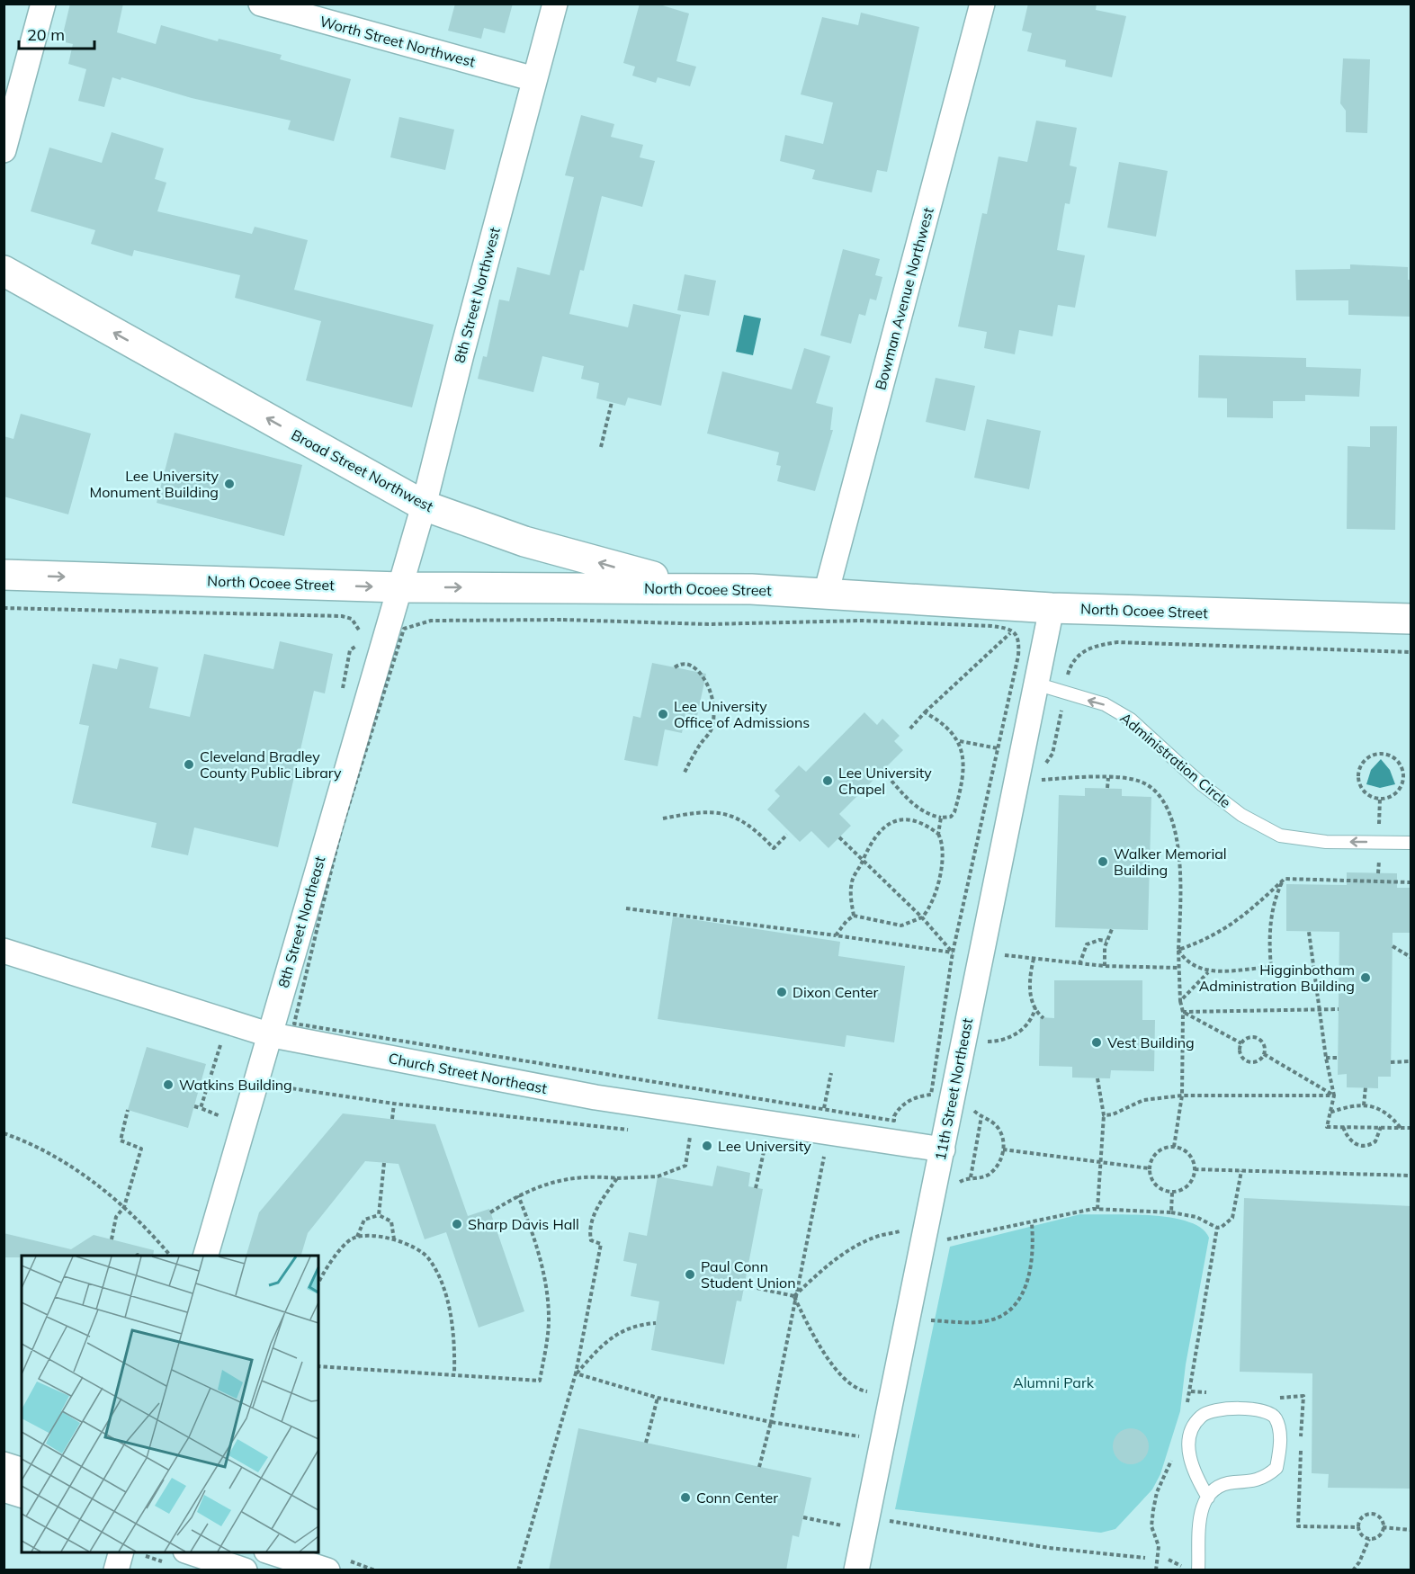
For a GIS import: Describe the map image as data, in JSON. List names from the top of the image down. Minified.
{"streets":{"main road":["Broad Street Northwest","North Ocoee Street"],"street":["Worth Street Northwest","8th Street Northwest","Bowman Avenue Northwest","8th Street Northeast","Church Street Northeast","11th Street Northeast"],"lane":["Administration Circle"]},"crossings":[["Worth Street Northwest","8th Street Northwest"],["8th Street Northwest","Broad Street Northwest"],["8th Street Northwest","North Ocoee Street"],["8th Street Northwest","8th Street Northeast"],["Bowman Avenue Northwest","North Ocoee Street"],["Broad Street Northwest","North Ocoee Street"],["North Ocoee Street","8th Street Northeast"],["North Ocoee Street","11th Street Northeast"],["Administration Circle","11th Street Northeast"],["8th Street Northeast","Church Street Northeast"],["Church Street Northeast","11th Street Northeast"]],"one_way":["Broad Street Northwest","North Ocoee Street","Administration Circle"],"parks":["Alumni Park"],"places":["Lee University Monument Building","Lee University Office of Admissions","Cleveland Bradley County Public Library","Lee University Chapel","Walker Memorial Building","Higginbotham Administration Building","Dixon Center","Vest Building","Watkins Building","Lee University","Sharp Davis Hall","Paul Conn Student Union","Conn Center"],"scale_bar":"20 m"}
